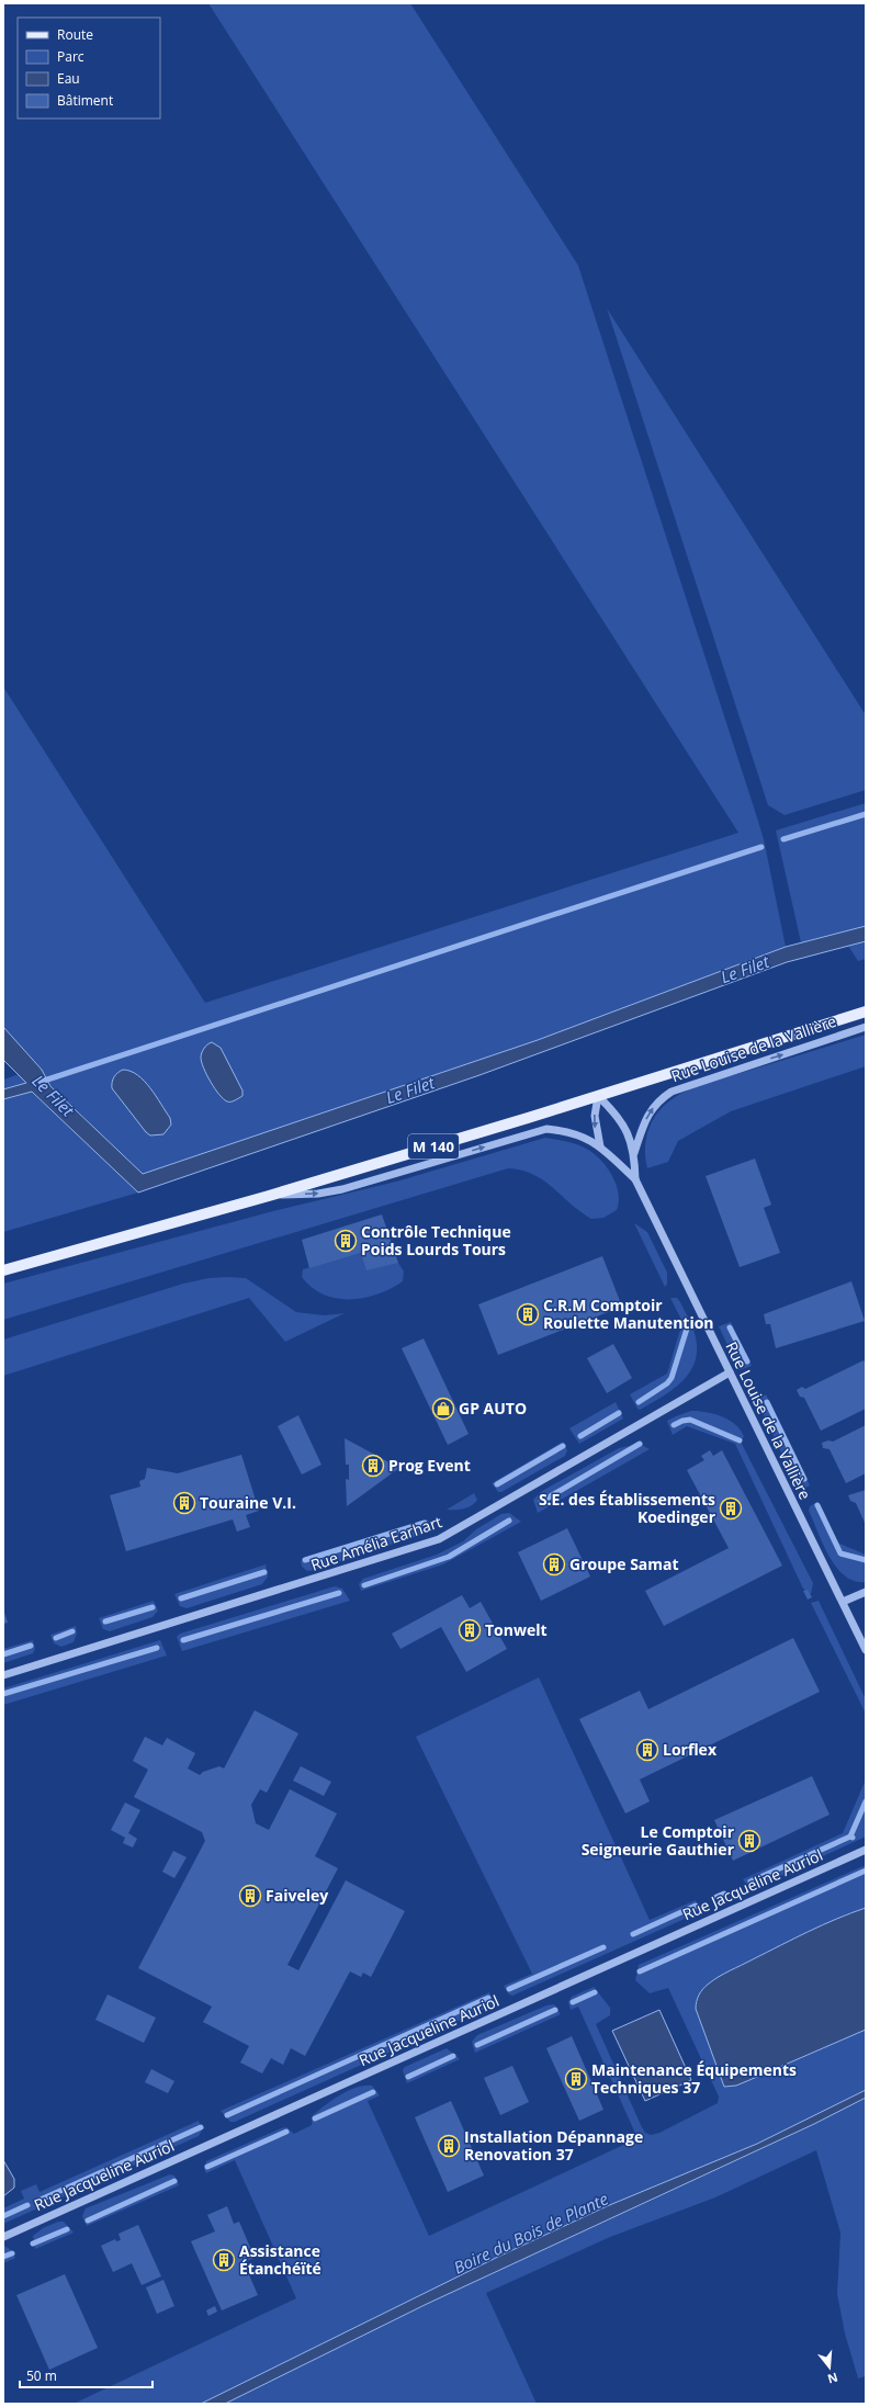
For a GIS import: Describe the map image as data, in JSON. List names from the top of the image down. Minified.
{"streets":{"main road":["M 140"],"street":["Rue Louise de la Vallière","Rue Amélia Earhart","Rue Jacqueline Auriol"]},"crossings":[["Rue Louise de la Vallière","M 140"],["Rue Louise de la Vallière","Rue Amélia Earhart"]],"one_way":["Rue Louise de la Vallière"],"water":["Le Filet","Boire du Bois de Plante"],"places":{"building":["Contrôle Technique Poids Lourds Tours","C.R.M Comptoir Roulette Manutention","Prog Event","Touraine V.I.","S.E. des Établissements Koedinger","Groupe Samat","Tonwelt","Lorflex","Le Comptoir Seigneurie Gauthier","Faiveley","Maintenance Équipements Techniques 37","Installation Dépannage Renovation 37","Assistance Étanchéïté"],"shop":["GP AUTO"]},"legend":["Route","Parc","Eau","Bâtiment"],"scale_bar":"50 m","north":"bottom"}
